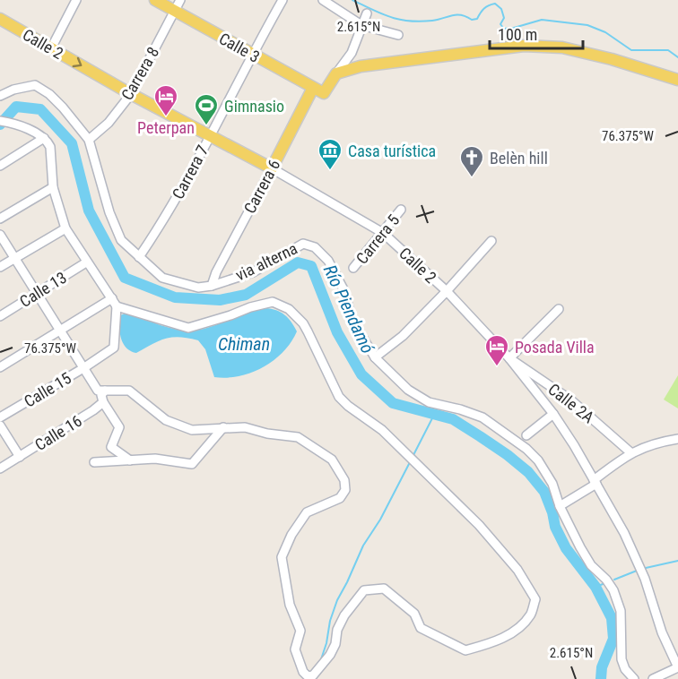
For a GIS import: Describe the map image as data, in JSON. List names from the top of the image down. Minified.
{"streets":{"main road":["Calle 2","Calle 3","Carrera 6"],"street":["Carrera 8","Carrera 7","Carrera 5","via alterna","Calle 13","Calle 15","Calle 2A","Calle 16"]},"crossings":[["Calle 2","Carrera 8"],["Calle 2","Carrera 7"],["Calle 2","Carrera 6"],["Calle 2","Carrera 5"],["Calle 2","Calle 2A"],["Calle 3","Carrera 8"],["Calle 3","Carrera 7"],["Calle 3","Carrera 6"],["Carrera 8","via alterna"],["Carrera 7","via alterna"],["Carrera 6","via alterna"]],"water":["Río Piendamó","Chiman"],"places":{"hotel":["Peterpan","Posada Villa"],"sports":["Gimnasio"],"museum":["Casa turística"],"church":["Belèn hill"]},"scale_bar":"100 m","coordinates":["2.615°N","76.375°W"]}
